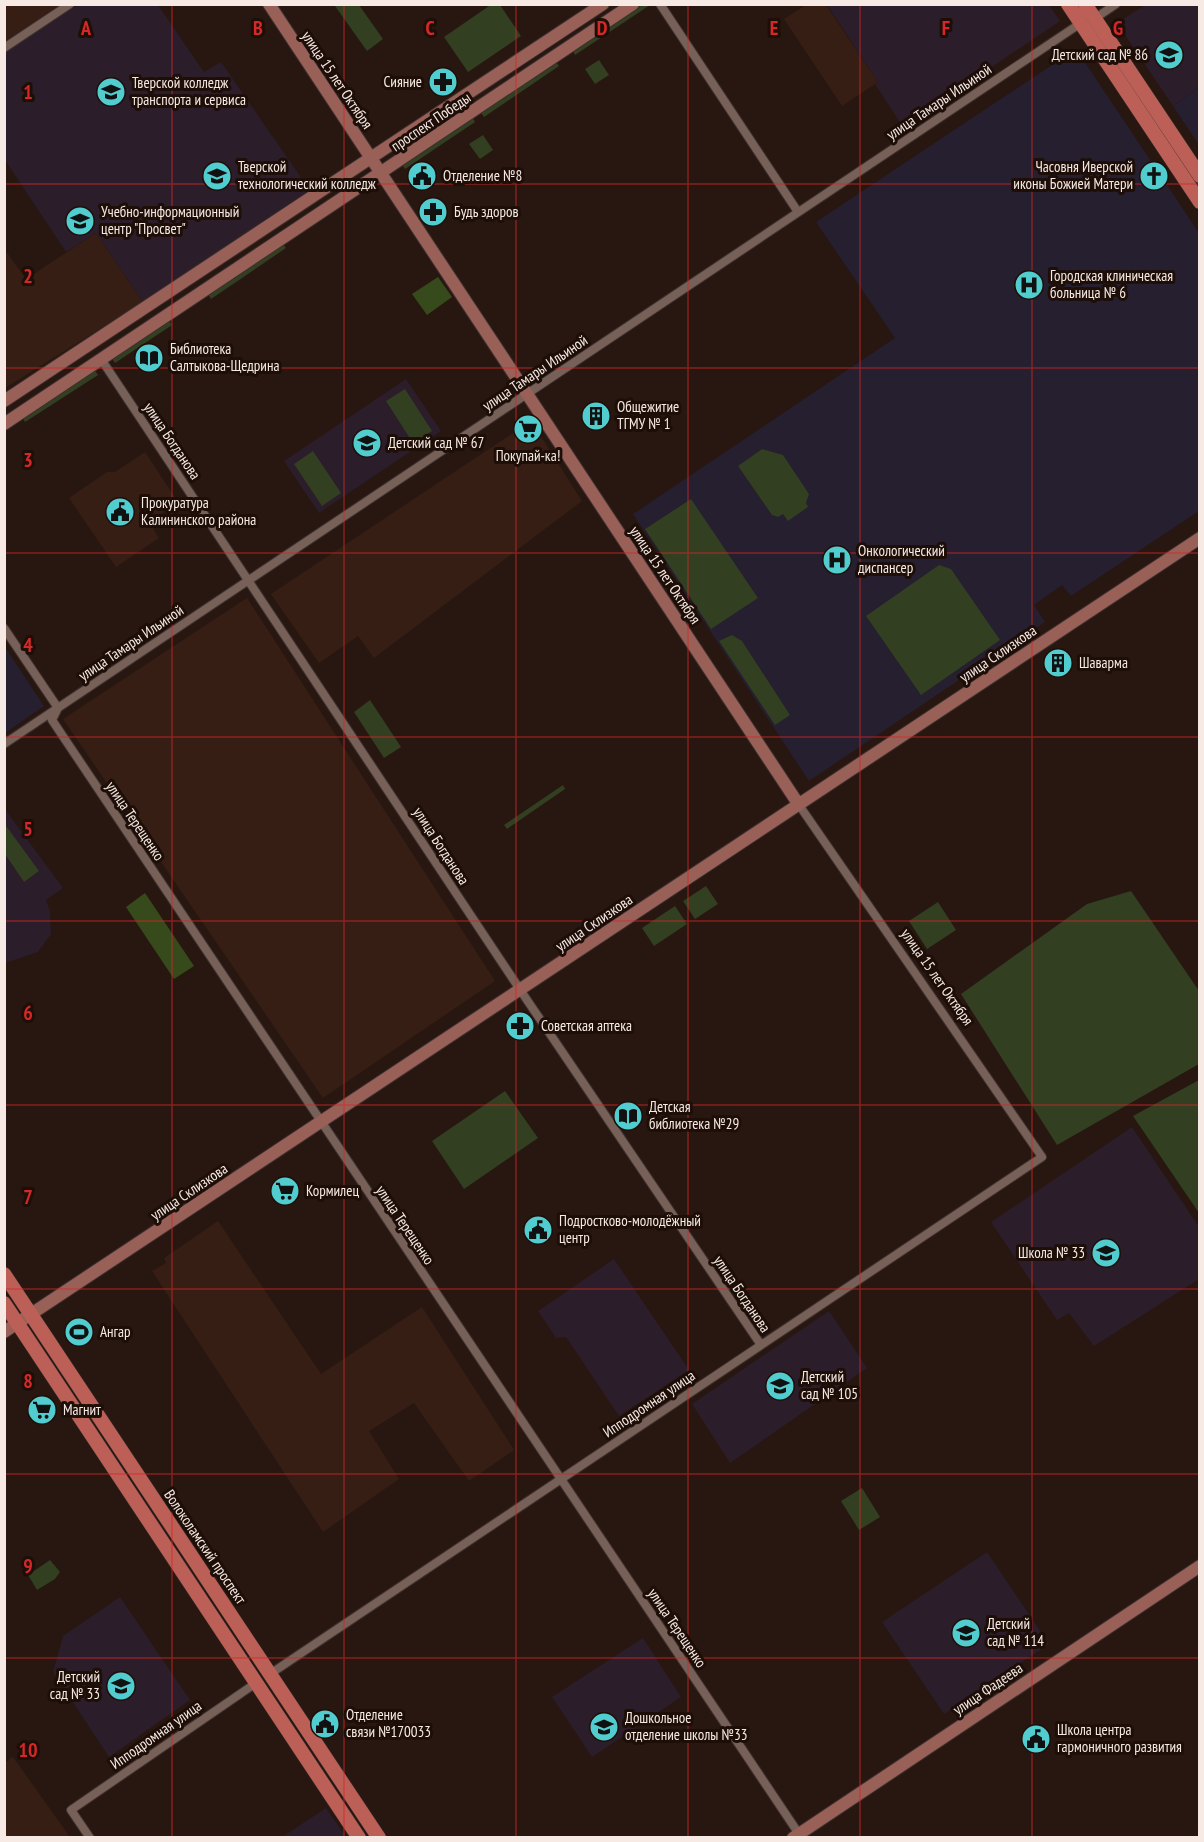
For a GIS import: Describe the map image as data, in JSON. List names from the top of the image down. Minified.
{"streets":{"main road":["Волоколамский проспект"],"street":["улица 15 лет Октября","улица Тамары Ильиной","проспект Победы","улица Богданова","улица Склизкова","улица Терещенко","Ипподромная улица","улица Фадеева"]},"crossings":[["улица 15 лет Октября","улица Тамары Ильиной"],["улица 15 лет Октября","проспект Победы"],["улица 15 лет Октября","улица Склизкова"],["улица 15 лет Октября","Ипподромная улица"],["улица Тамары Ильиной","улица Богданова"],["улица Тамары Ильиной","улица Терещенко"],["проспект Победы","улица Богданова"],["улица Богданова","улица Склизкова"],["улица Богданова","Ипподромная улица"],["улица Склизкова","улица Терещенко"],["улица Склизкова","Волоколамский проспект"],["улица Терещенко","Ипподромная улица"],["улица Терещенко","улица Фадеева"],["Ипподромная улица","Волоколамский проспект"]],"places":{"school or university":["Детский сад № 86","Тверской колледж транспорта и сервиса","Тверской технологический колледж","Учебно-информационный центр \"Просвет\"","Детский сад № 67","Школа № 33","Детский сад № 105","Детский сад № 114","Детский сад № 33","Дошкольное отделение школы №33"],"pharmacy":["Сияние","Будь здоров","Советская аптека"],"public building":["Отделение №8","Прокуратура Калининского района","Подростково-молодёжный центр","Отделение связи №170033","Школа центра гармоничного развития"],"church":["Часовня Иверской иконы Божией Матери"],"hospital":["Городская клиническая больница № 6","Онкологический диспансер"],"library":["Библиотека Салтыкова-Щедрина","Детская библиотека №29"],"building":["Общежитие ТГМУ № 1","Шаварма"],"supermarket":["Покупай-ка!","Кормилец","Магнит"],"sports":["Ангар"]},"grid":{"columns":["A","B","C","D","E","F","G"],"rows":["1","2","3","4","5","6","7","8","9","10"]}}
